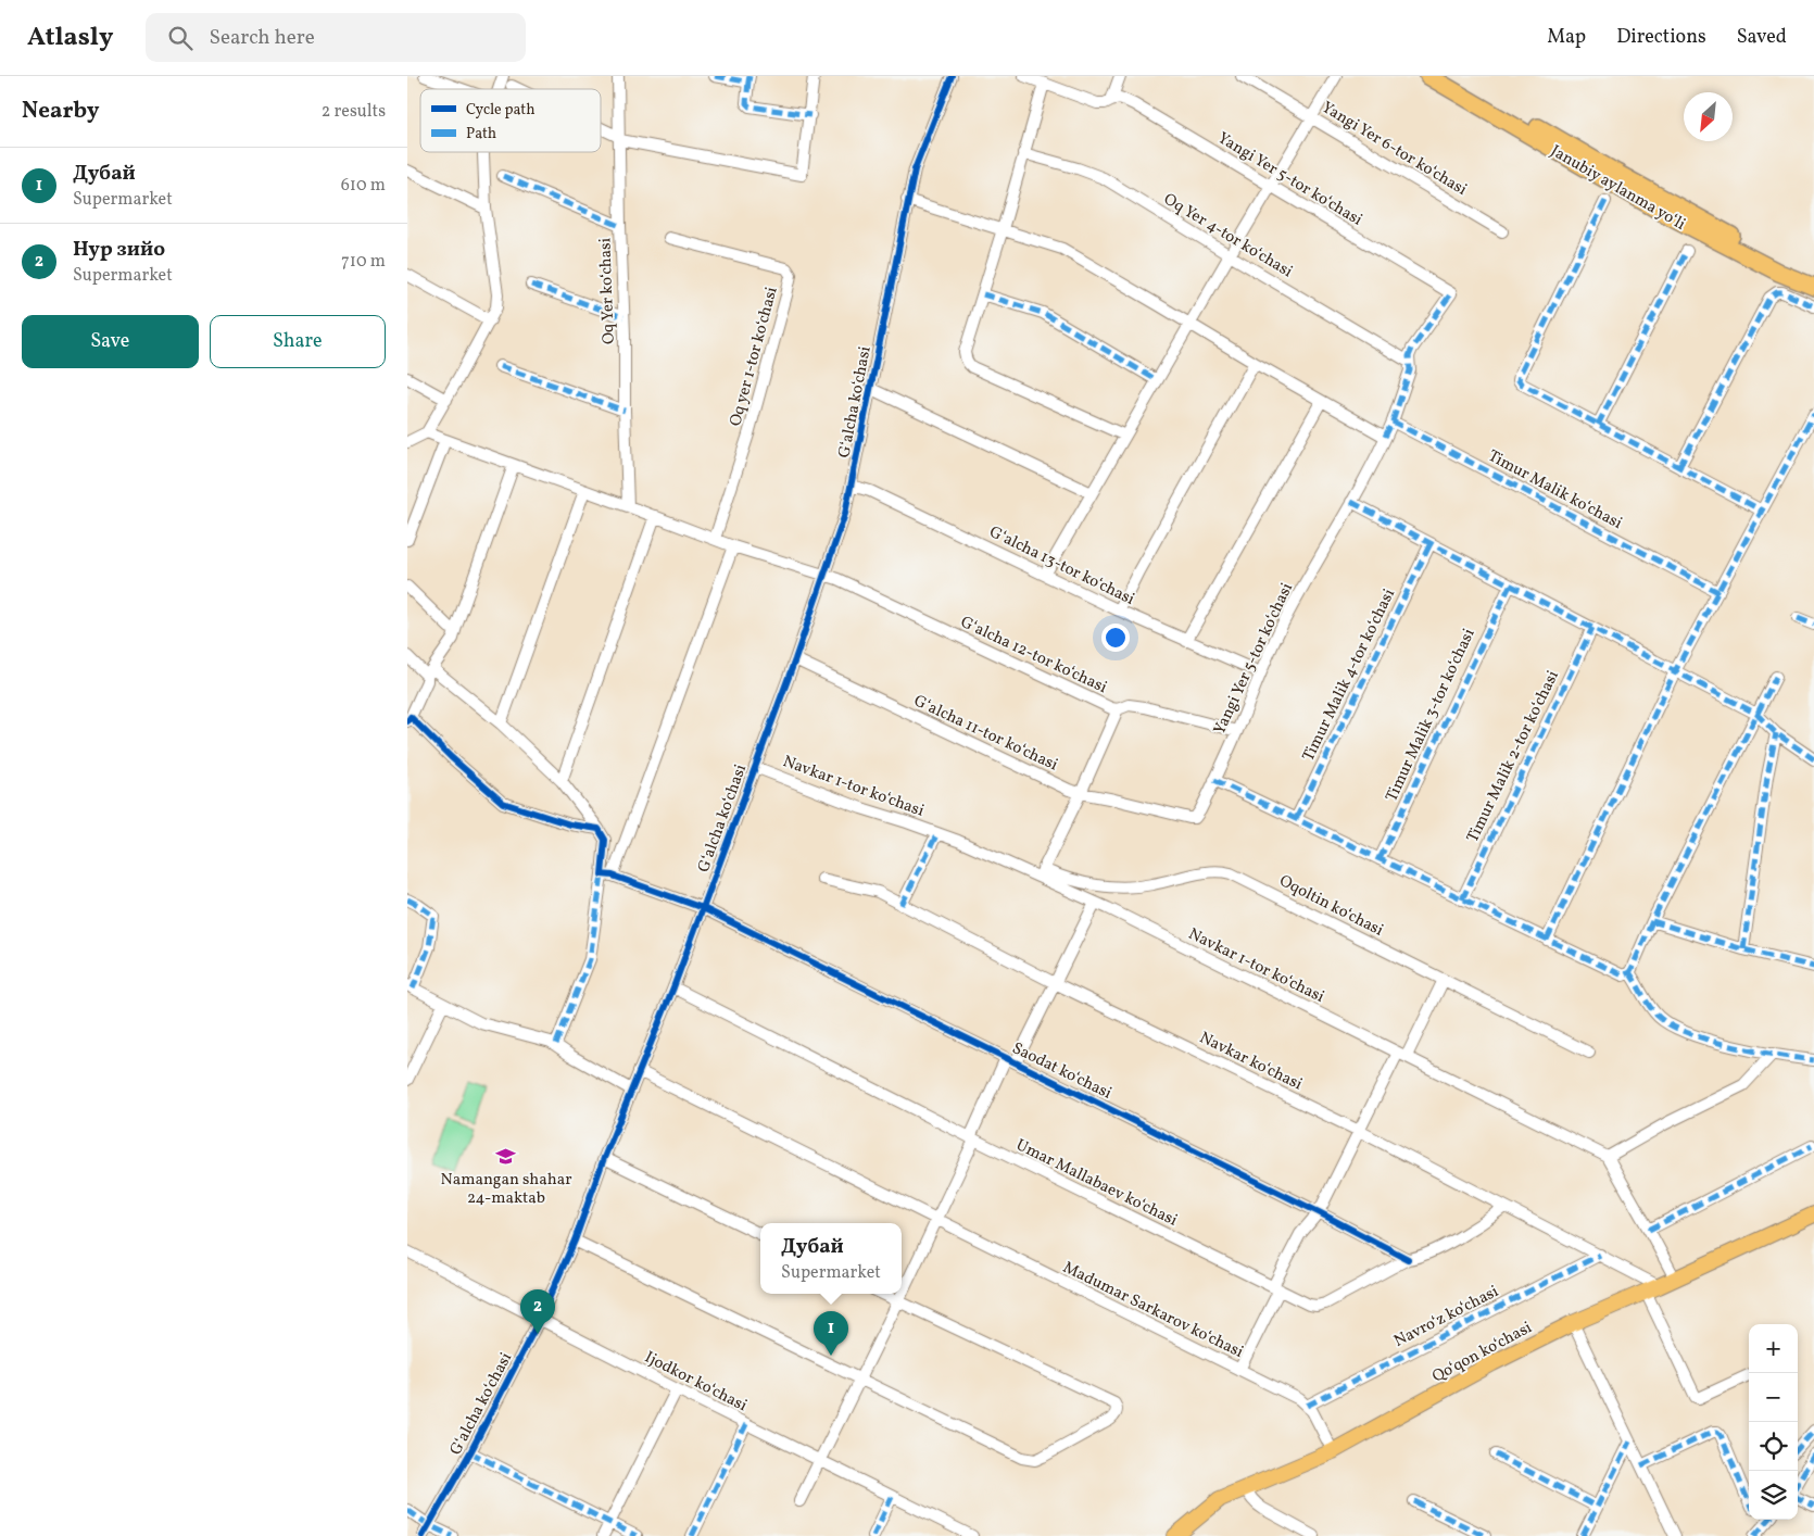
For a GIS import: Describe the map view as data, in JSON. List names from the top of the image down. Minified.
{"streets":{"highway":["Janubiy aylanma yoʻli"],"main road":["Qoʻqon koʻchasi"],"street":["Yangi Yer 6-tor koʻchasi","Yangi Yer 5-tor koʻchasi","Oq Yer 4-tor koʻchasi","Oq Yer koʻchasi","Oq yer 1-tor koʻchasi","Gʻalcha koʻchasi","Timur Malik koʻchasi","Gʻalcha 13-tor koʻchasi","Gʻalcha 12-tor koʻchasi","Timur Malik 4-tor koʻchasi","Timur Malik 3-tor koʻchasi","Gʻalcha 11-tor koʻchasi","Timur Malik 2-tor koʻchasi","Navkar 1-tor koʻchasi","Oqoltin koʻchasi","Navkar koʻchasi","Saodat koʻchasi","Umar Mallabaev koʻchasi","Madumar Sarkarov koʻchasi","Navroʻz koʻchasi","Ijodkor koʻchasi"]},"crossings":[["Yangi Yer 5-tor koʻchasi","Oq Yer 4-tor koʻchasi"],["Yangi Yer 5-tor koʻchasi","Gʻalcha 13-tor koʻchasi"],["Yangi Yer 5-tor koʻchasi","Gʻalcha 12-tor koʻchasi"],["Yangi Yer 5-tor koʻchasi","Gʻalcha 11-tor koʻchasi"],["Gʻalcha koʻchasi","Gʻalcha 13-tor koʻchasi"],["Gʻalcha koʻchasi","Gʻalcha 12-tor koʻchasi"],["Gʻalcha koʻchasi","Gʻalcha 11-tor koʻchasi"],["Gʻalcha koʻchasi","Navkar 1-tor koʻchasi"],["Gʻalcha koʻchasi","Saodat koʻchasi"],["Gʻalcha koʻchasi","Umar Mallabaev koʻchasi"],["Gʻalcha koʻchasi","Madumar Sarkarov koʻchasi"],["Gʻalcha koʻchasi","Ijodkor koʻchasi"],["Navkar 1-tor koʻchasi","Oqoltin koʻchasi"],["Navkar koʻchasi","Umar Mallabaev koʻchasi"],["Navkar koʻchasi","Navroʻz koʻchasi"],["Navkar koʻchasi","Qoʻqon koʻchasi"],["Saodat koʻchasi","Umar Mallabaev koʻchasi"],["Madumar Sarkarov koʻchasi","Navroʻz koʻchasi"],["Madumar Sarkarov koʻchasi","Qoʻqon koʻchasi"]],"places":{"school or university":["Namangan shahar 24-maktab"]},"legend":["Cycle path","Path"],"north":"bottom left","page":{"header":"Atlasly","search":"Search here","nav":["Map","Directions","Saved"],"heading":["Nearby","2 results"],"list":[{"mark":"1","name":"Дубай","note":"Supermarket","value":"610 m"},{"mark":"2","name":"Нур зийо","note":"Supermarket","value":"710 m"}],"buttons":["Save","Share"],"popup":["Дубай","Supermarket"],"pins":["2","1"],"map_buttons":["+","−"]}}
